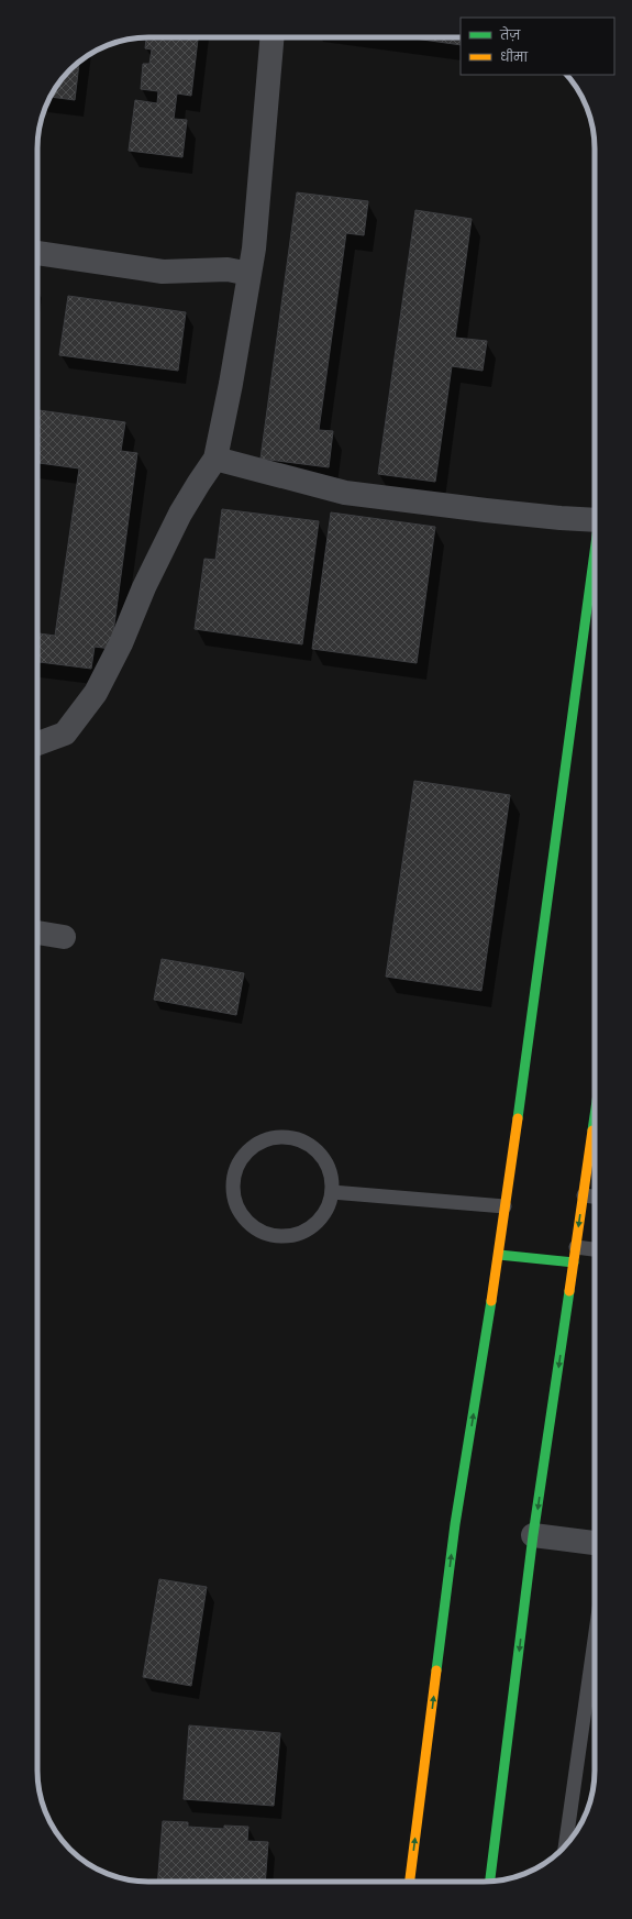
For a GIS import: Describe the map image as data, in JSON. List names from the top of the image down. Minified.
{"legend":["तेज़","धीमा"]}
